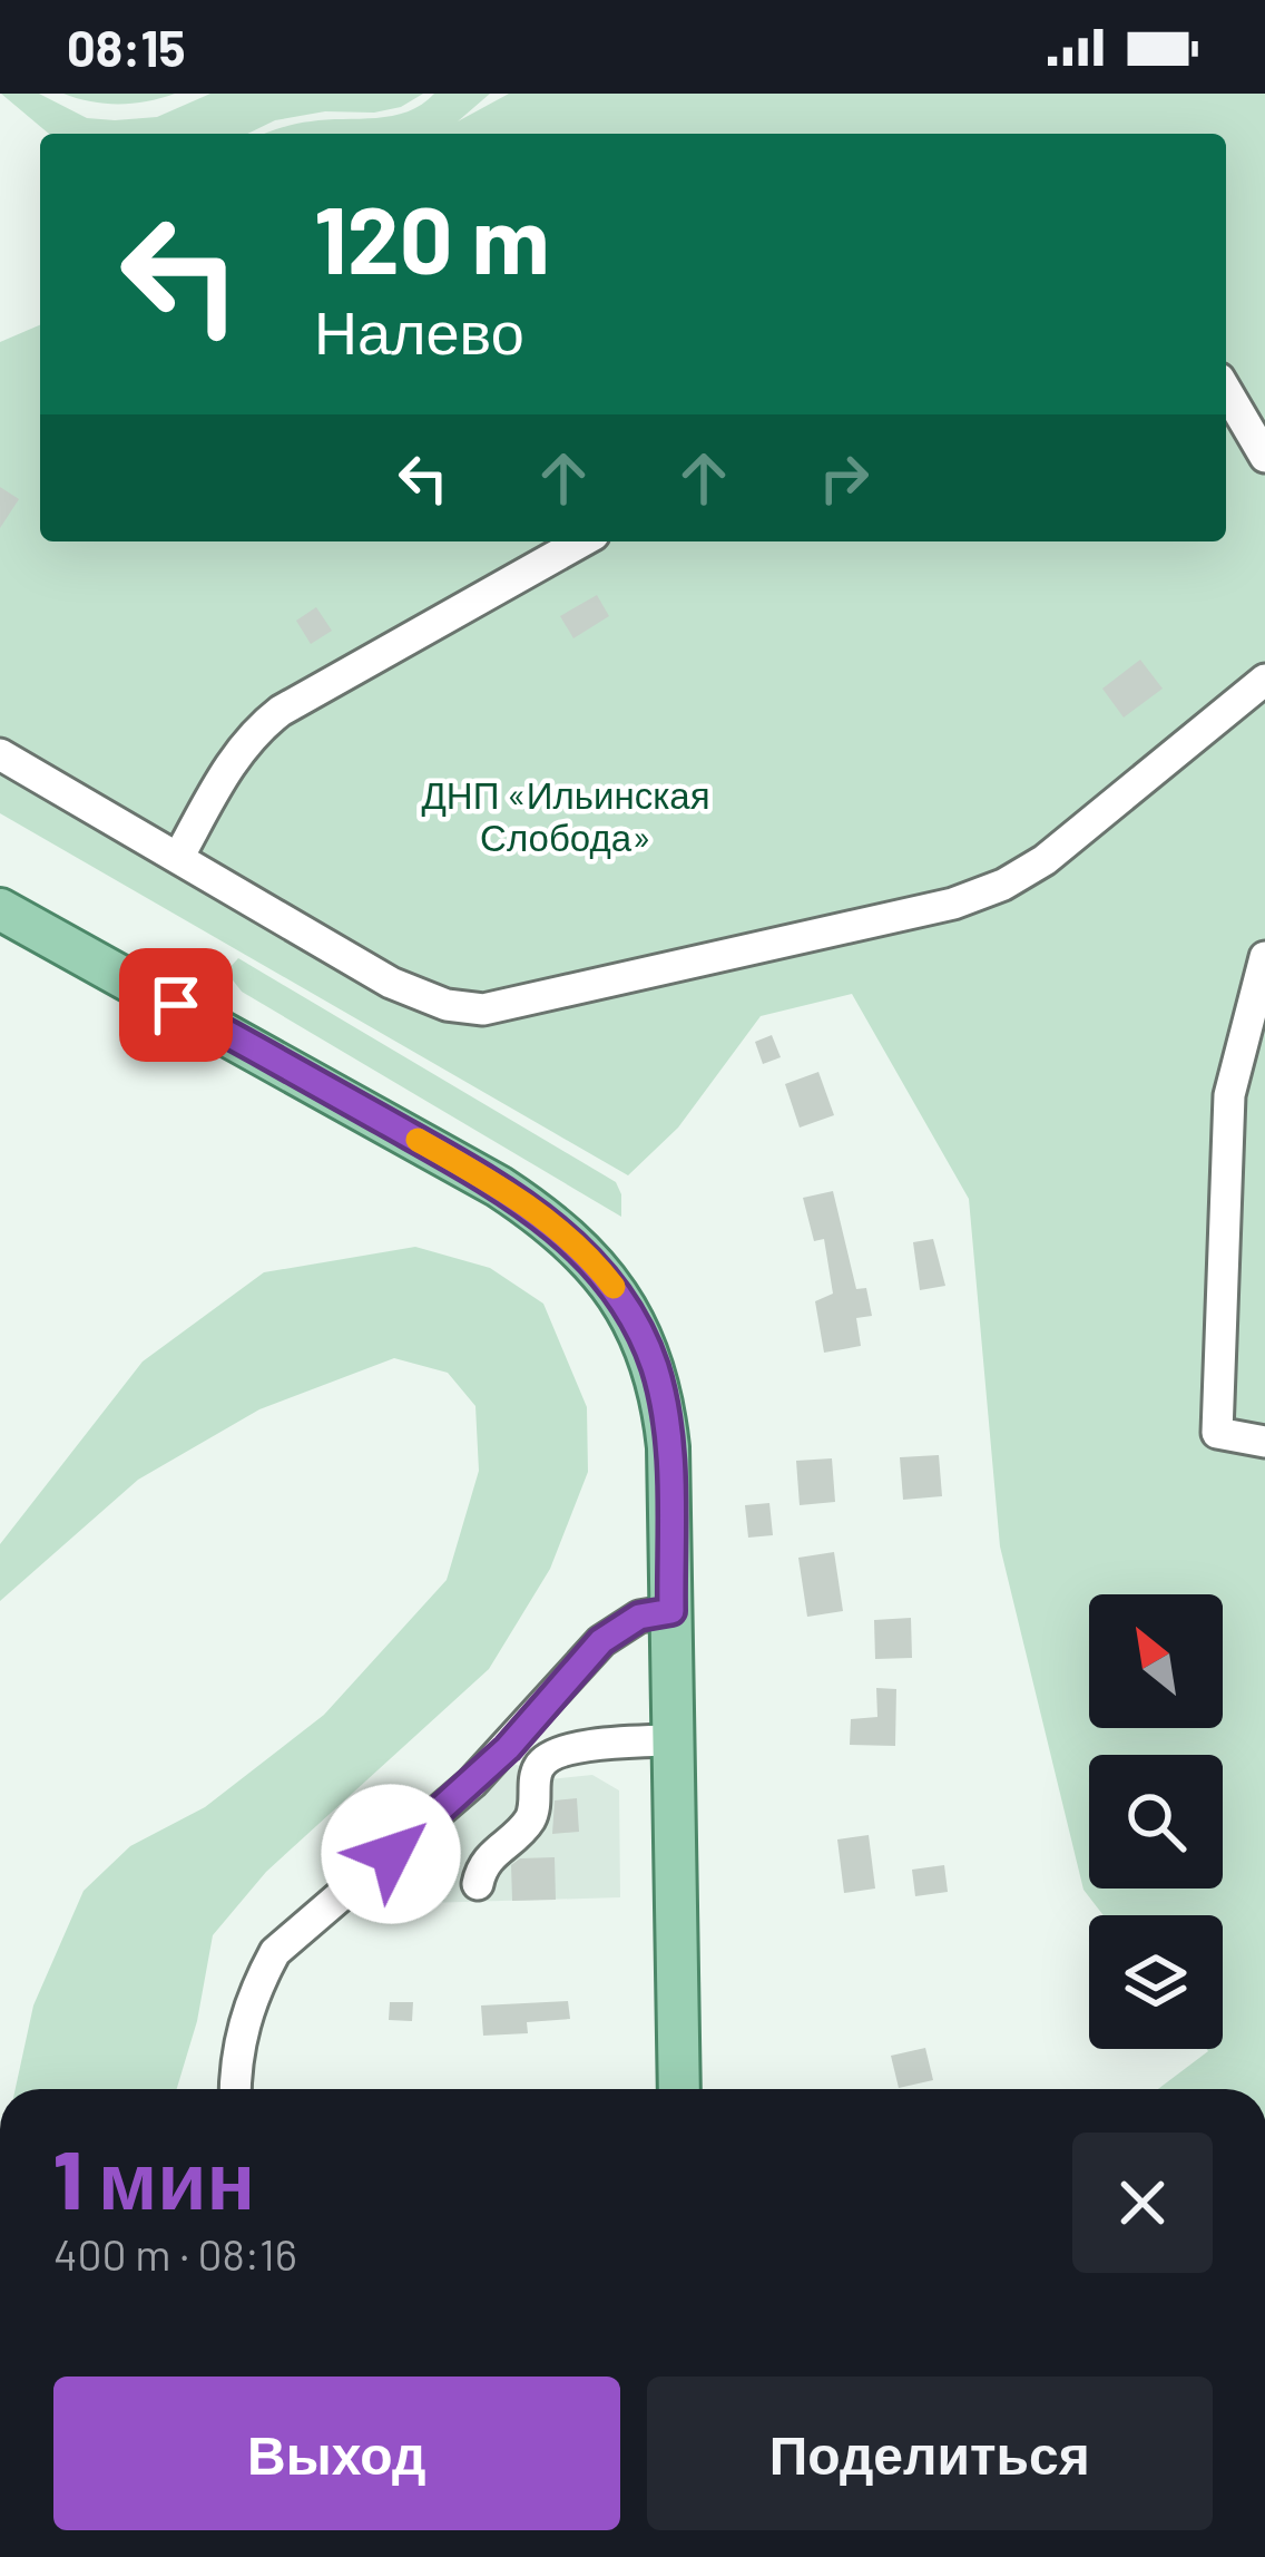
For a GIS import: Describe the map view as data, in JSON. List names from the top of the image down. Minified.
{"parks":["ДНП «Ильинская Слобода»"],"north":"top left","page":{"status":"08:15","turn":["120 m","Налево"],"heading":["1 мин","400 m · 08:16"],"buttons":["Выход","Поделиться"]}}
